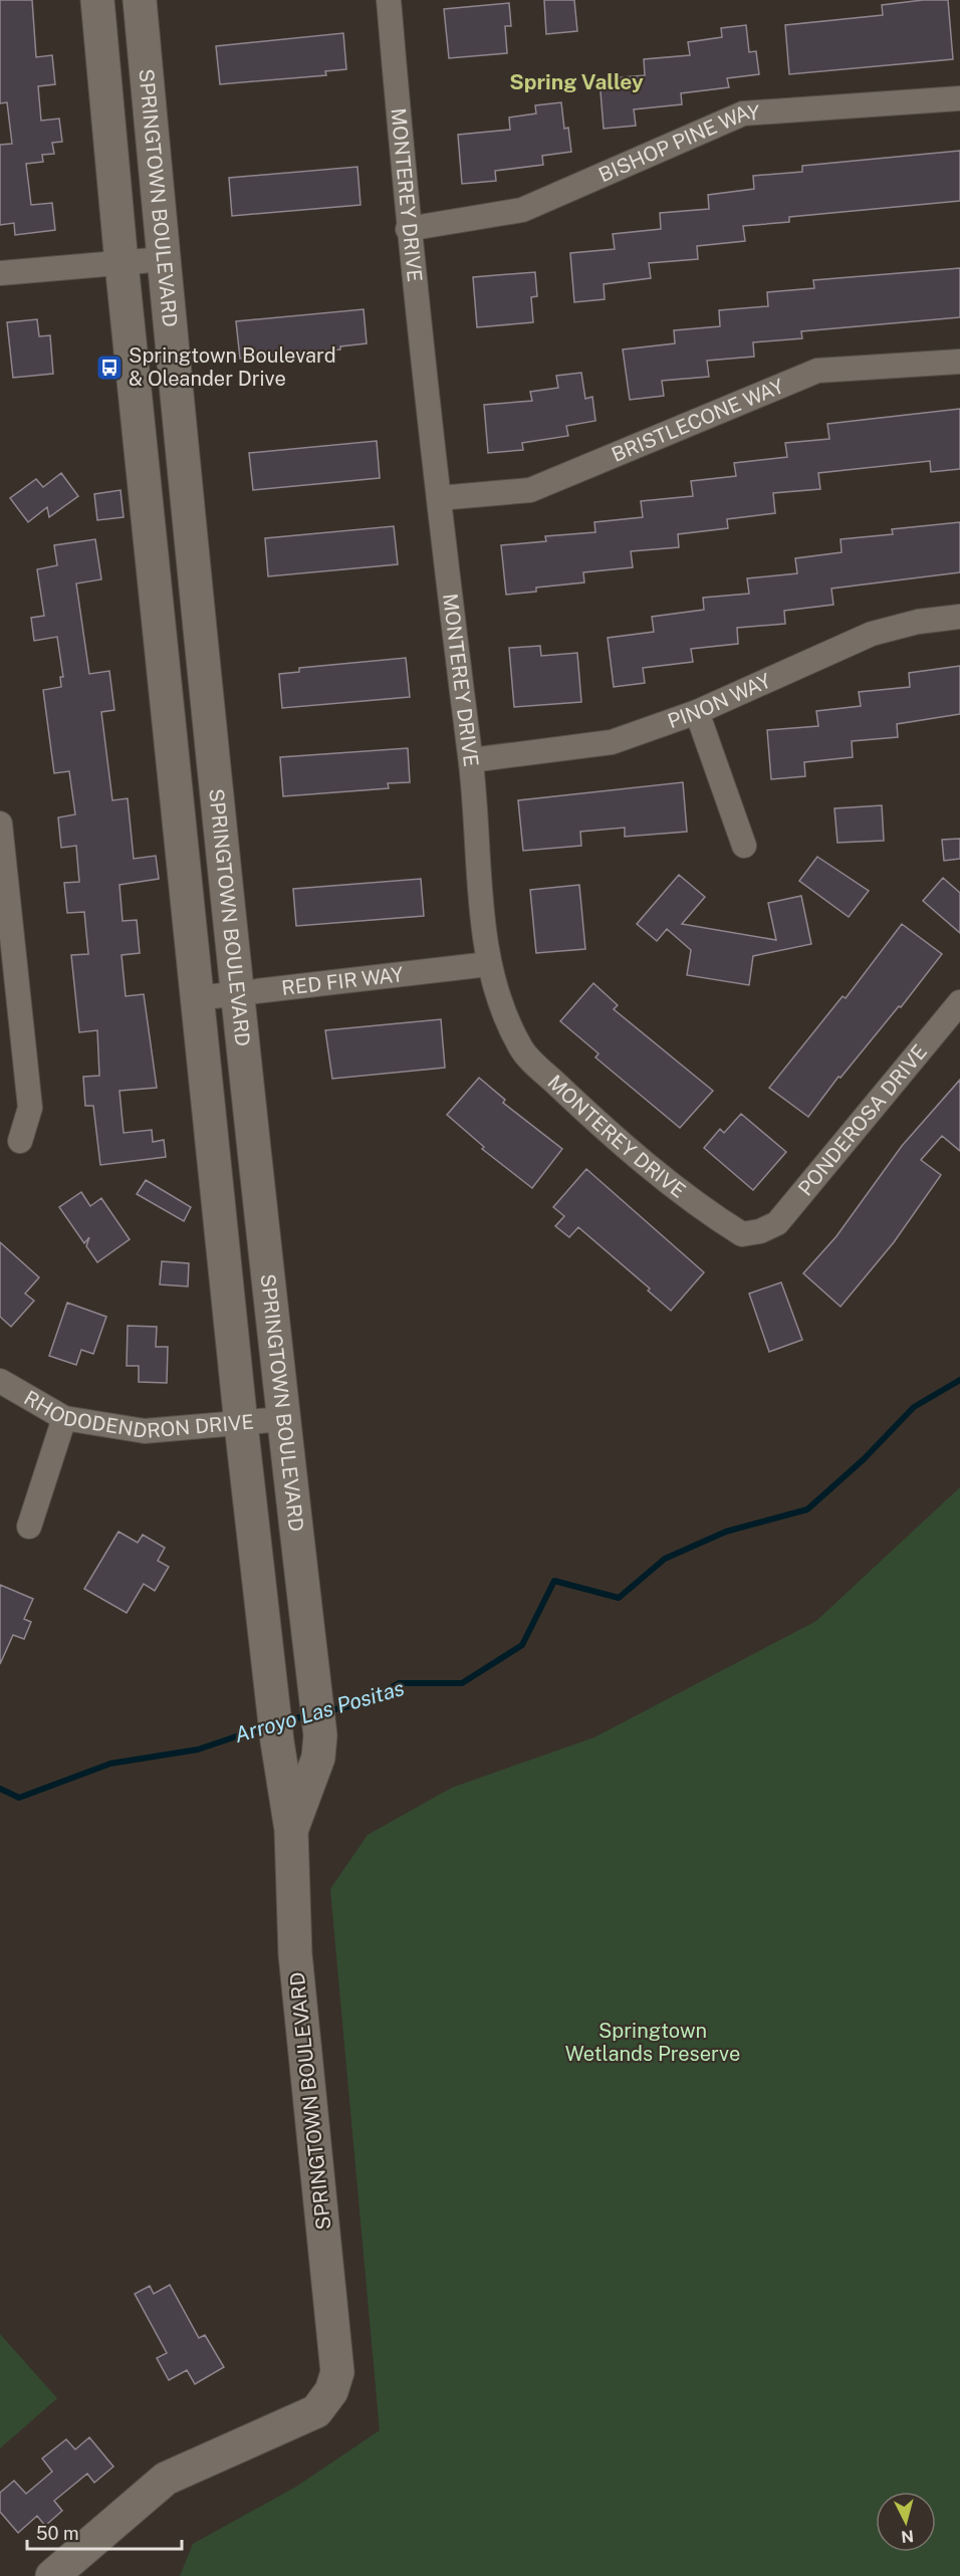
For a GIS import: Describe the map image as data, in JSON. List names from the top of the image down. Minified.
{"streets":{"street":["BISHOP PINE WAY","MONTEREY DRIVE","SPRINGTOWN BOULEVARD","BRISTLECONE WAY","PINON WAY","RED FIR WAY","PONDEROSA DRIVE","RHODODENDRON DRIVE"]},"crossings":[["BISHOP PINE WAY","MONTEREY DRIVE"],["MONTEREY DRIVE","BRISTLECONE WAY"],["MONTEREY DRIVE","PINON WAY"],["MONTEREY DRIVE","RED FIR WAY"],["MONTEREY DRIVE","PONDEROSA DRIVE"],["SPRINGTOWN BOULEVARD","RED FIR WAY"],["SPRINGTOWN BOULEVARD","RHODODENDRON DRIVE"]],"districts":["Spring Valley"],"water":["Arroyo Las Positas"],"parks":["Springtown Wetlands Preserve"],"places":{"bus stop":["Springtown Boulevard & Oleander Drive"]},"scale_bar":"50 m","north":"bottom"}
